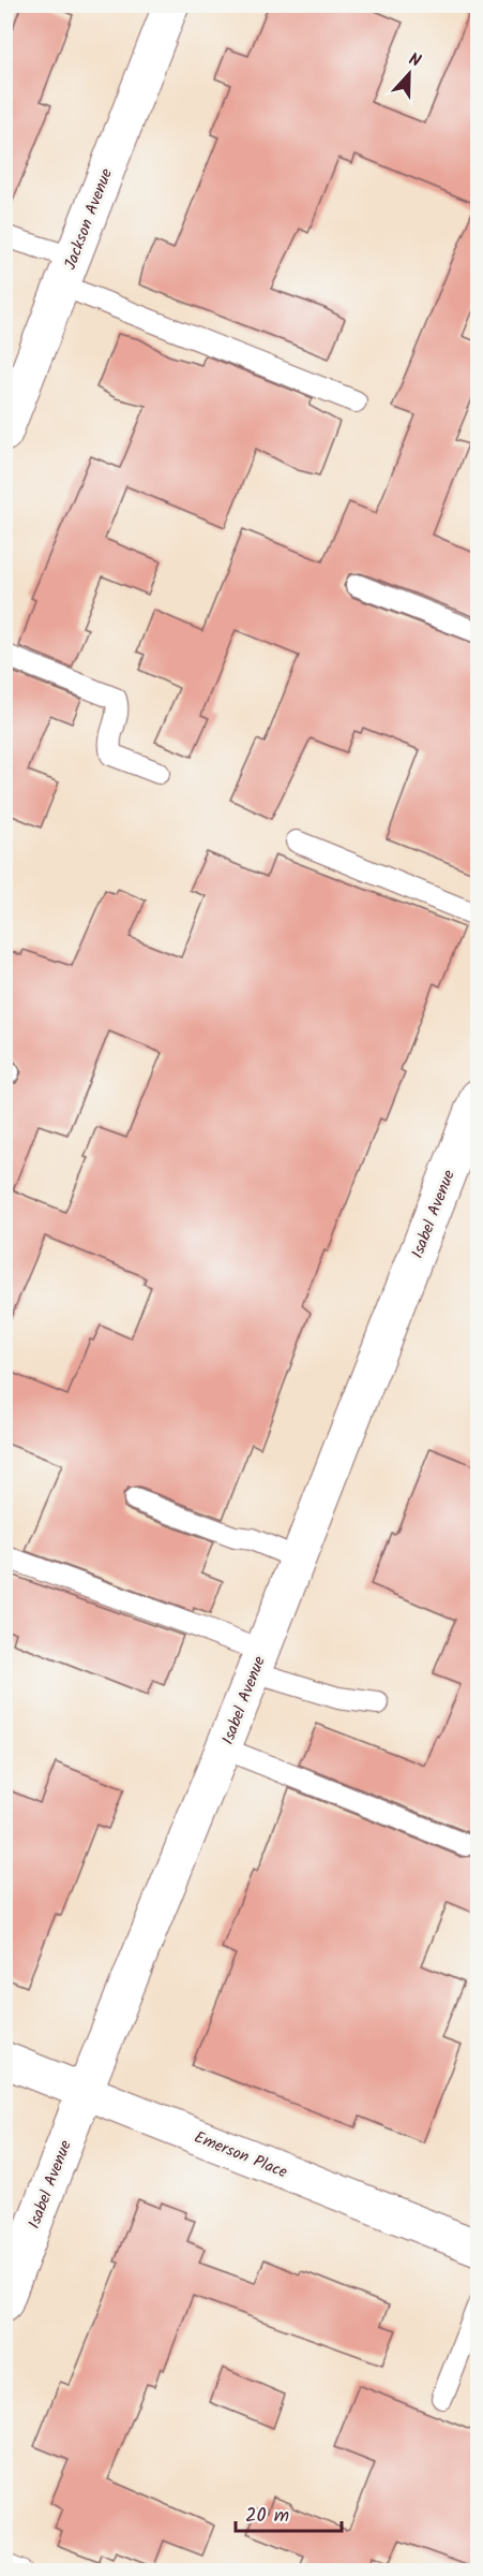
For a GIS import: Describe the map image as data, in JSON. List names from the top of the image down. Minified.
{"streets":{"street":["Jackson Avenue","Isabel Avenue","Emerson Place"]},"crossings":[["Isabel Avenue","Emerson Place"]],"scale_bar":"20 m","north":"top"}
